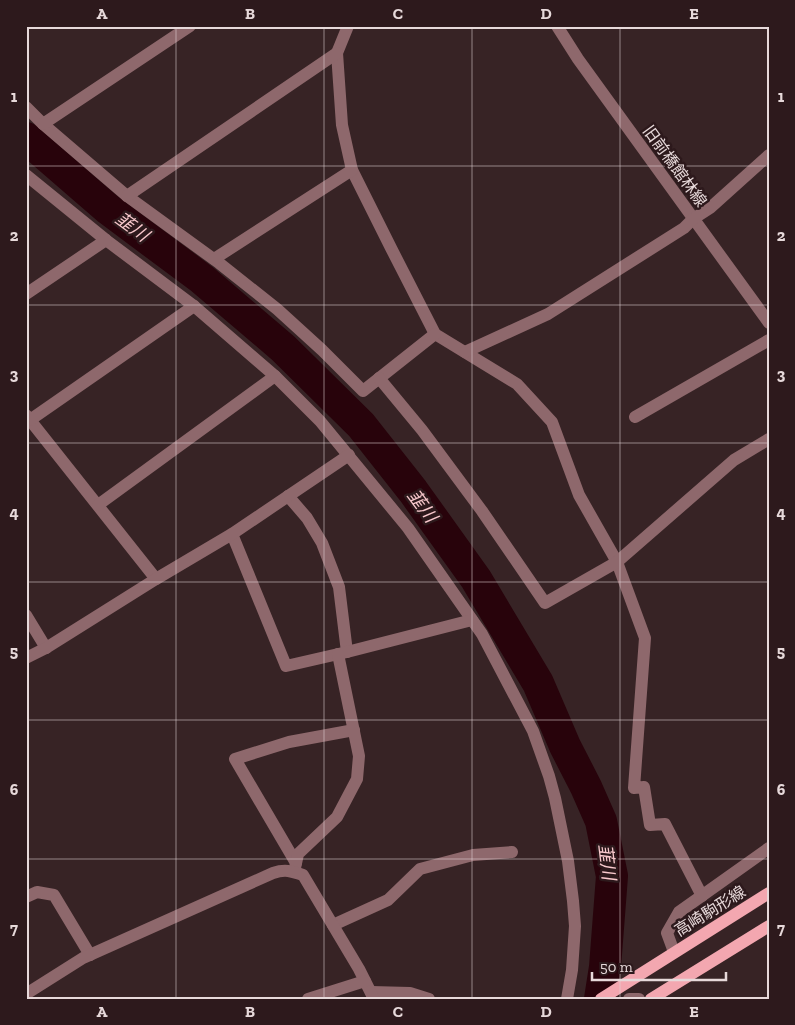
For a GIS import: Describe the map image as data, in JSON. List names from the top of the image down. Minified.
{"streets":{"main road":["高崎駒形線"],"street":["旧前橋館林線"]},"water":["韮川"],"scale_bar":"50 m","grid":{"columns":["A","B","C","D","E"],"rows":["1","2","3","4","5","6","7"]}}
